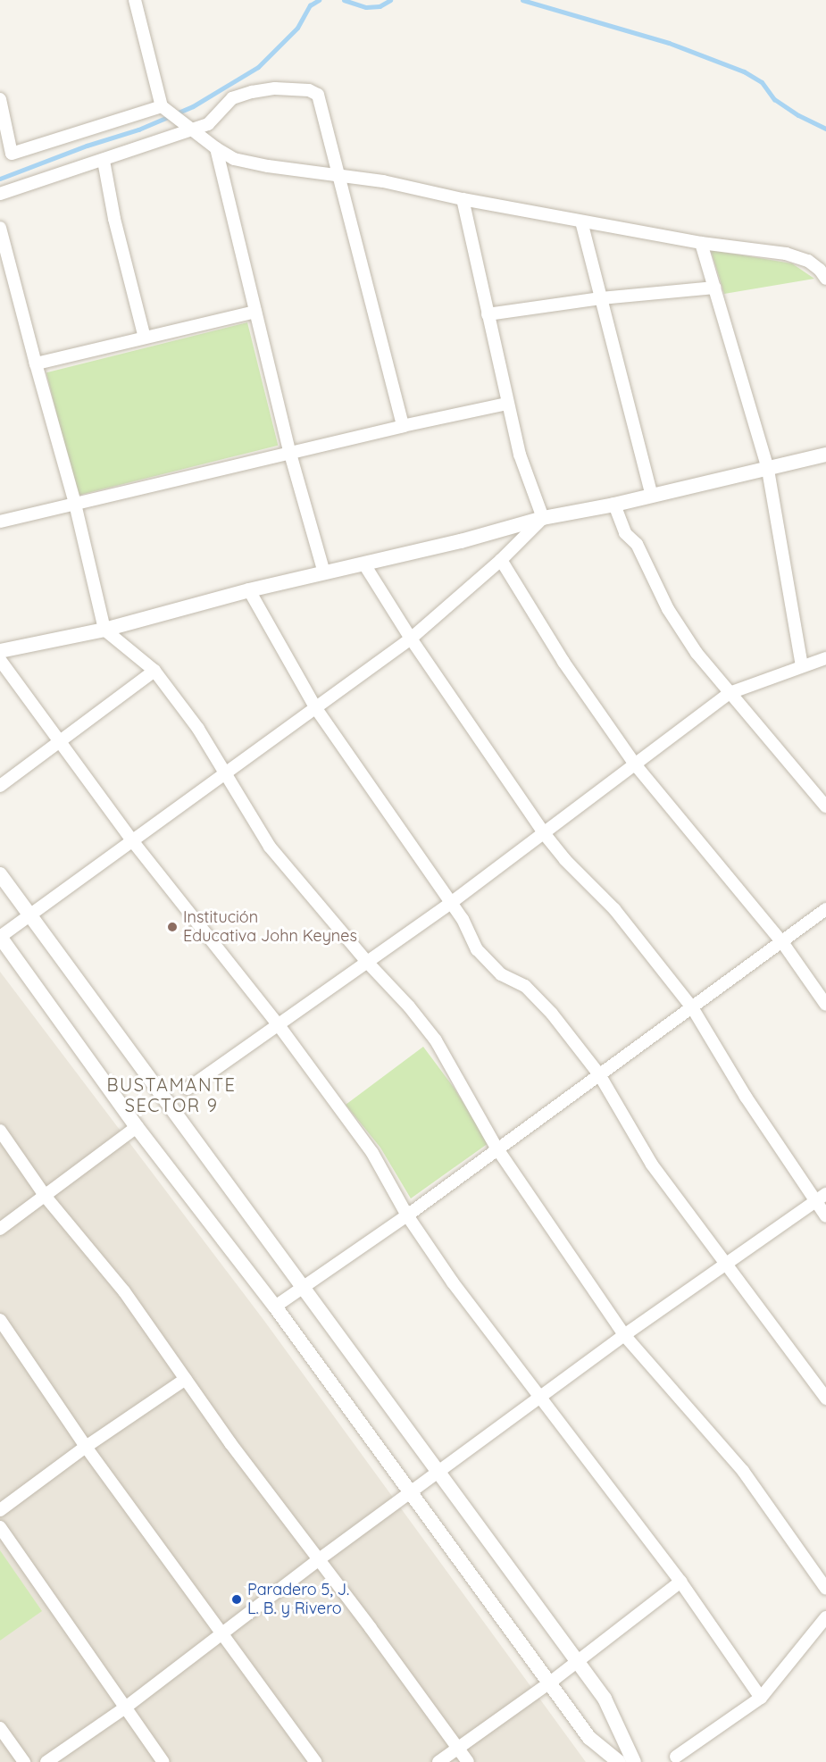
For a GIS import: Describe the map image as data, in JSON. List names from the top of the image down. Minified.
{"districts":["BUSTAMANTE SECTOR 9"],"places":["Institución Educativa John Keynes","Paradero 5, J. L. B. y Rivero"]}
